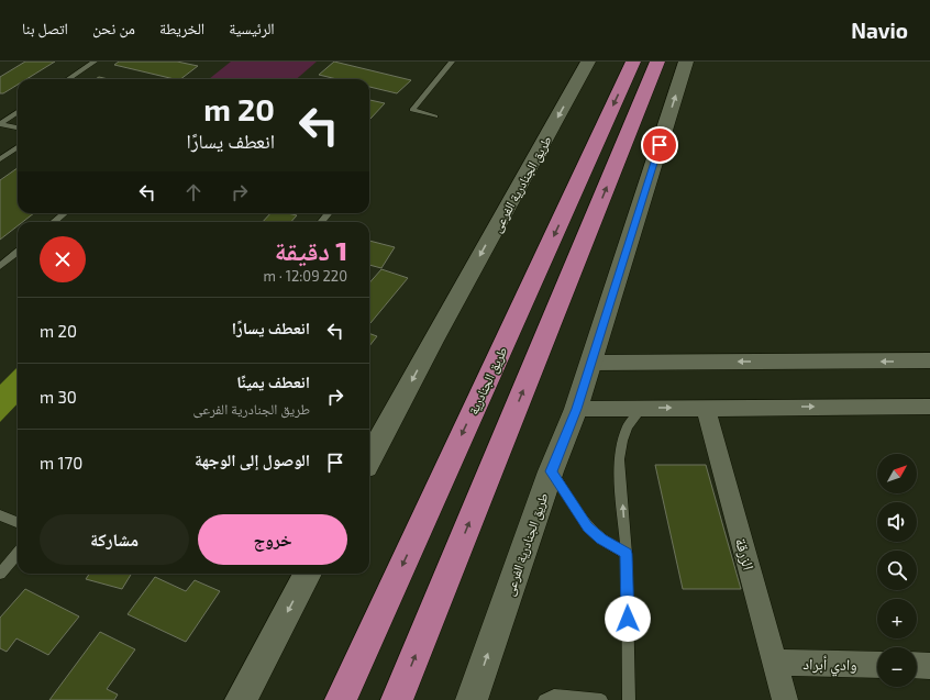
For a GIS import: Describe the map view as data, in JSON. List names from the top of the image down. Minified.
{"streets":{"highway":["طريق الجنادرية"],"street":["طريق الجنادرية الفرعى","الزرقة","وادي أبراد"]},"crossings":[["الزرقة","وادي أبراد"]],"north":"top right","page":{"header":"Navio","nav":["الرئيسية","الخريطة","من نحن","اتصل بنا"],"turn":["20 m","انعطف يسارًا"],"heading":["1 دقيقة","220 m · 12:09"],"list":[{"name":"انعطف يسارًا","value":"20 m"},{"name":"انعطف يمينًا","note":"طريق الجنادرية الفرعى","value":"30 m"},{"name":"الوصول إلى الوجهة","value":"170 m"}],"map_buttons":["+","−"],"buttons":["خروج","مشاركة"]}}
